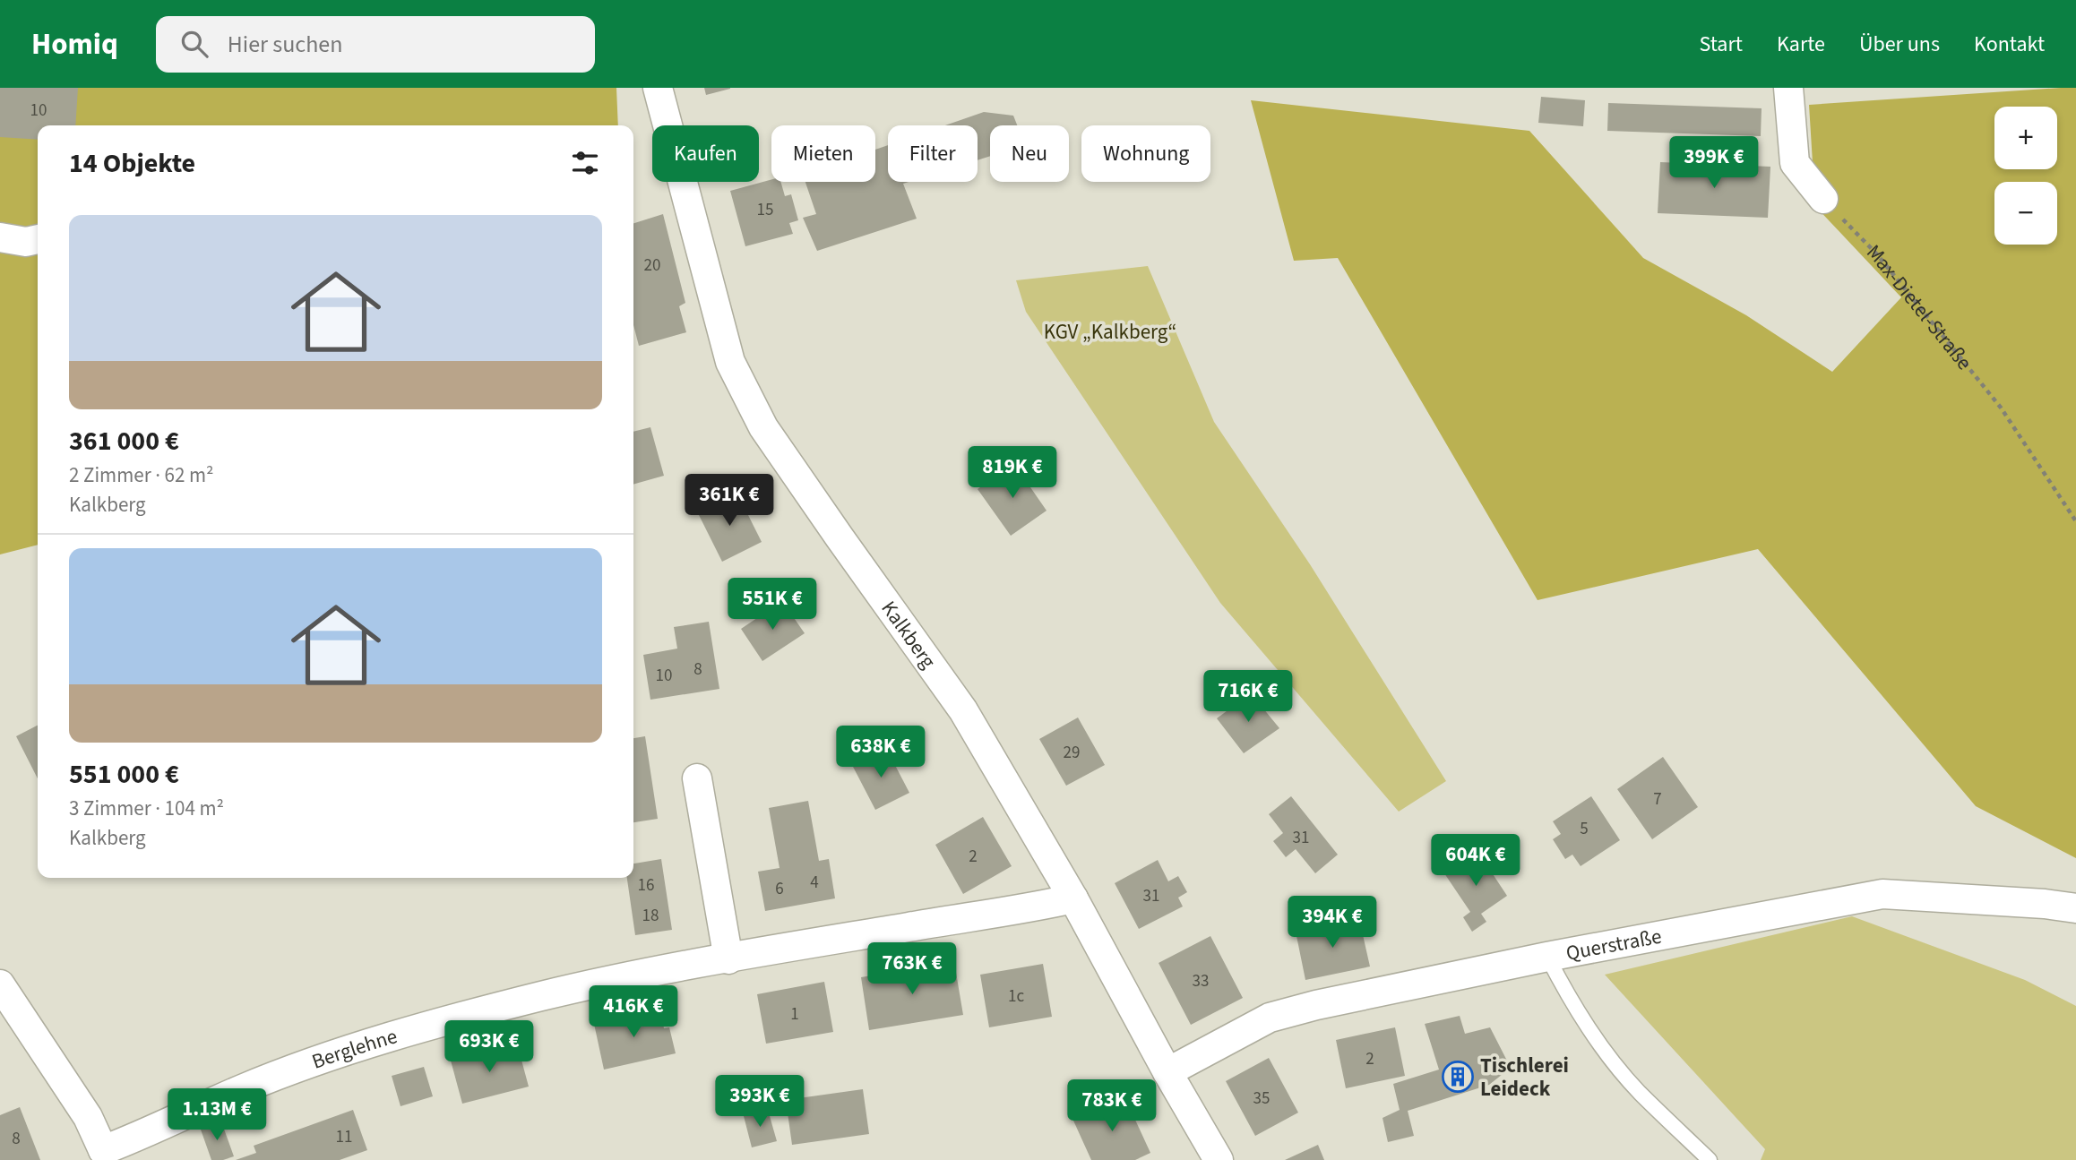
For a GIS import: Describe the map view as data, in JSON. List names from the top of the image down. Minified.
{"streets":{"street":["Kalkberg","Querstraße","Berglehne"],"path":["Max-Dietel-Straße"]},"crossings":[["Kalkberg","Querstraße"],["Kalkberg","Berglehne"]],"parks":["KGV „Kalkberg“"],"places":{"building":["Tischlerei Leideck"]},"house_numbers":["10","15","20","8","10","29","7","5","31","2","4","16","6","31","18","33","1c","1","2","35","11","8"],"page":{"header":"Homiq","search":"Hier suchen","nav":["Start","Karte","Über uns","Kontakt"],"map_buttons":["+","−"],"chip":["Kaufen","Mieten","Filter","Neu","Wohnung"],"heading":"14 Objekte","price":["399K €","819K €","361K €","551K €","716K €","638K €","604K €","394K €","763K €","416K €","693K €","393K €","783K €","1.13M €"],"list":[{"name":"361 000 €","note":"2 Zimmer · 62 m² · Kalkberg"},{"name":"551 000 €","note":"3 Zimmer · 104 m² · Kalkberg"}]}}
